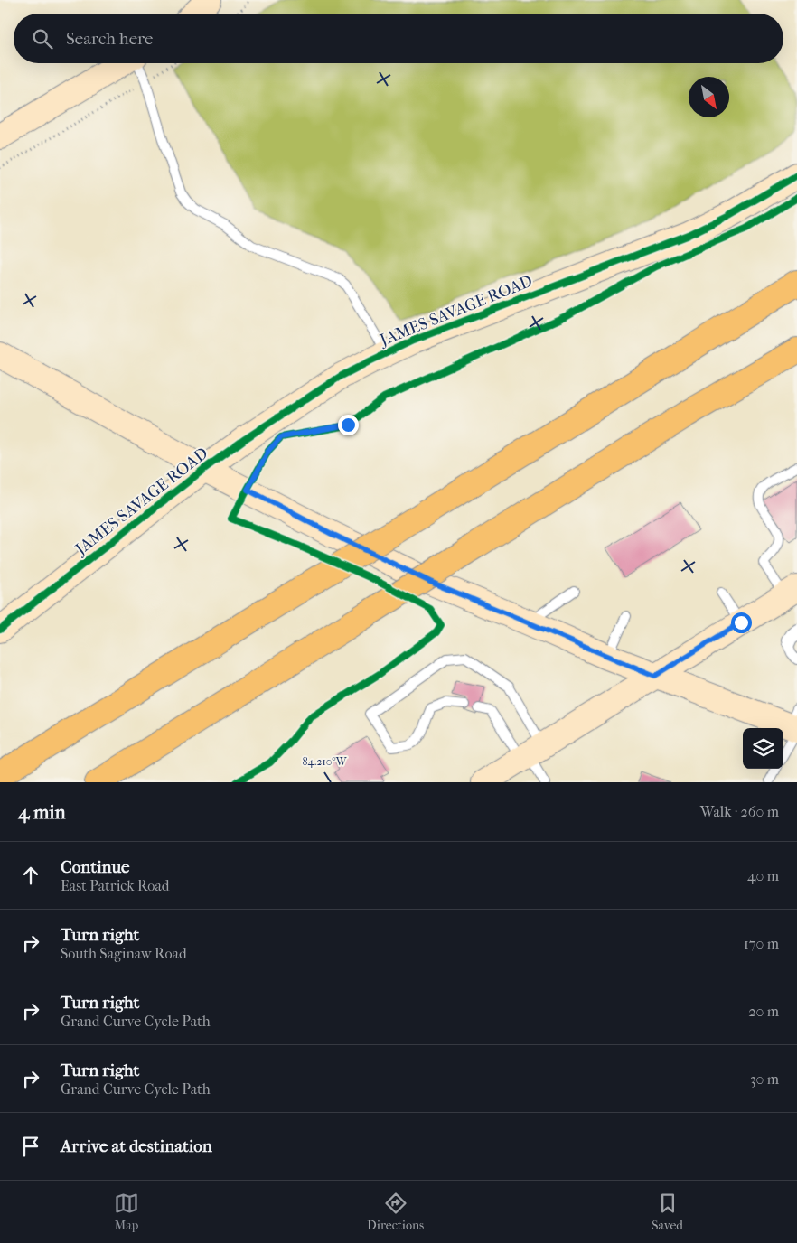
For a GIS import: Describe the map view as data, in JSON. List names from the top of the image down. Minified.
{"streets":{"street":["JAMES SAVAGE ROAD"]},"north":"bottom right","page":{"search":"Search here","heading":["4 min","Walk · 260 m"],"list":[["Continue","East Patrick Road","40 m"],["Turn right","South Saginaw Road","170 m"],["Turn right","Grand Curve Cycle Path","20 m"],["Turn right","Grand Curve Cycle Path","30 m"],"Arrive at destination"],"nav":["Map","Directions","Saved"]},"coordinates":["84.210°W"]}
